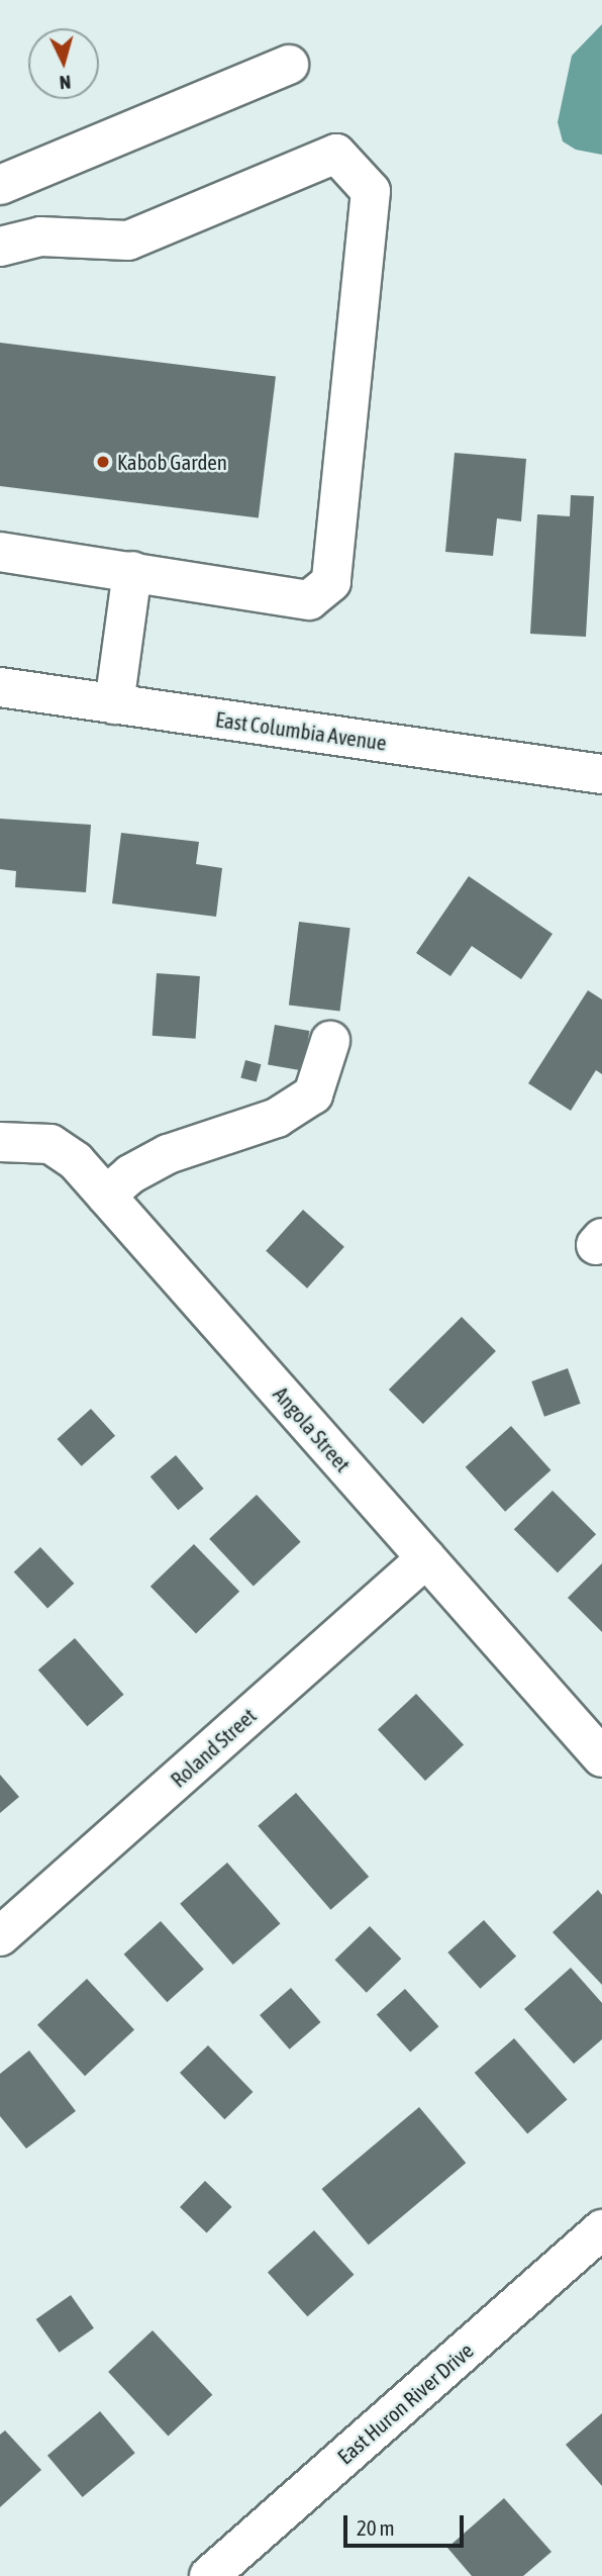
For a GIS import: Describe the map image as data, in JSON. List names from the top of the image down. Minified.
{"streets":{"street":["East Columbia Avenue","Angola Street","Roland Street","East Huron River Drive"]},"crossings":[["Angola Street","Roland Street"]],"places":["Kabob Garden"],"scale_bar":"20 m","north":"bottom"}
